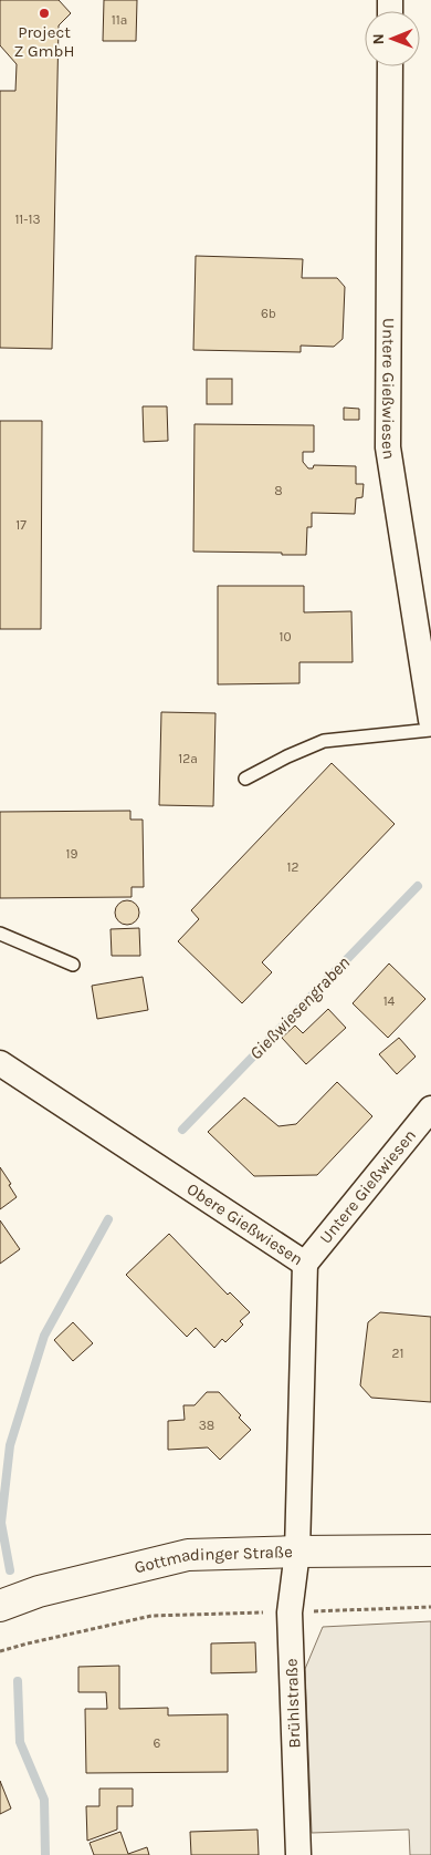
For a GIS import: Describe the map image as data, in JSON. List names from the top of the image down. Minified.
{"streets":{"main road":["Gottmadinger Straße"],"street":["Untere Gießwiesen","Obere Gießwiesen","Brühlstraße"]},"crossings":[["Untere Gießwiesen","Obere Gießwiesen"],["Obere Gießwiesen","Gottmadinger Straße"],["Obere Gießwiesen","Brühlstraße"],["Gottmadinger Straße","Brühlstraße"]],"water":["Gießwiesengraben"],"places":["Project Z GmbH"],"house_numbers":["11a","11-13","6b","8","17","10","12a","19","12","14","21","38","6"],"north":"left"}
